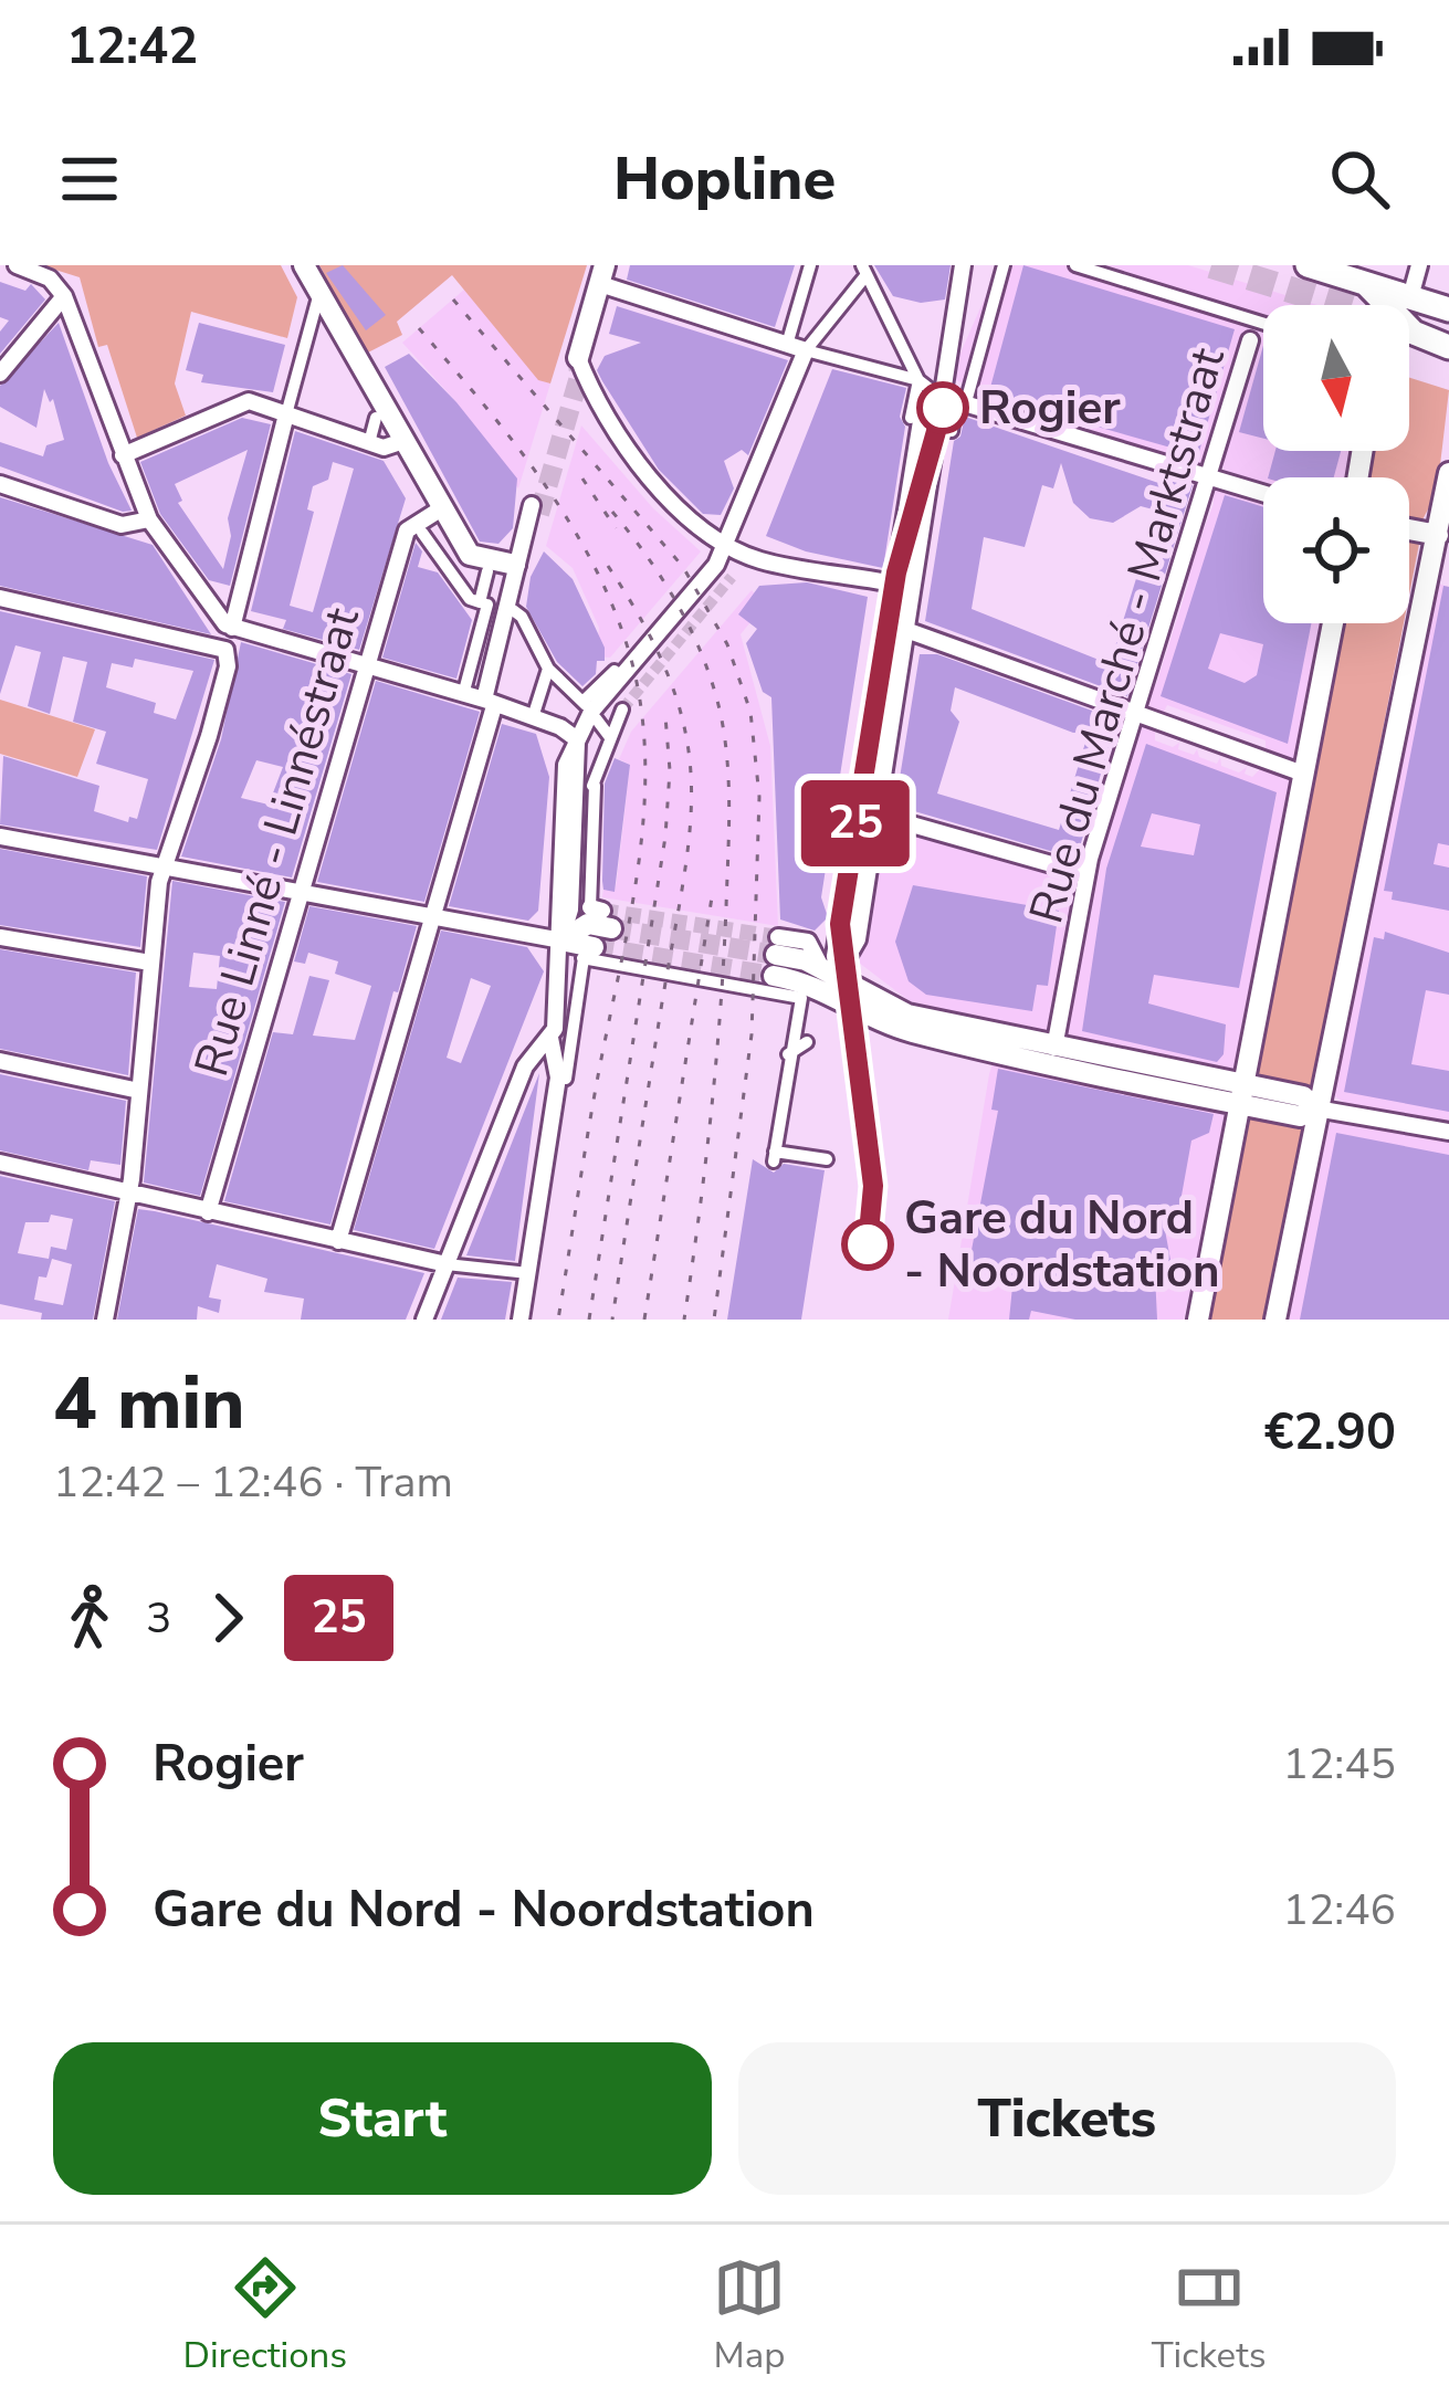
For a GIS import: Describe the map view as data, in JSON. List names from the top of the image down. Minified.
{"streets":{"street":["Rue du Marché - Marktstraat","Rue Linné - Linnéstraat"]},"places":["Rogier","Gare du Nord - Noordstation"],"lines":["tram line 25"],"north":"bottom","page":{"status":"12:42","header":"Hopline","on_map":"25","heading":["4 min","12:42 – 12:46 · Tram","€2.90"],"legs":["3","25"],"list":[{"name":"Rogier","value":"12:45"},{"name":"Gare du Nord - Noordstation","value":"12:46"}],"buttons":["Start","Tickets"],"tabs":["Directions","Map","Tickets"]}}
